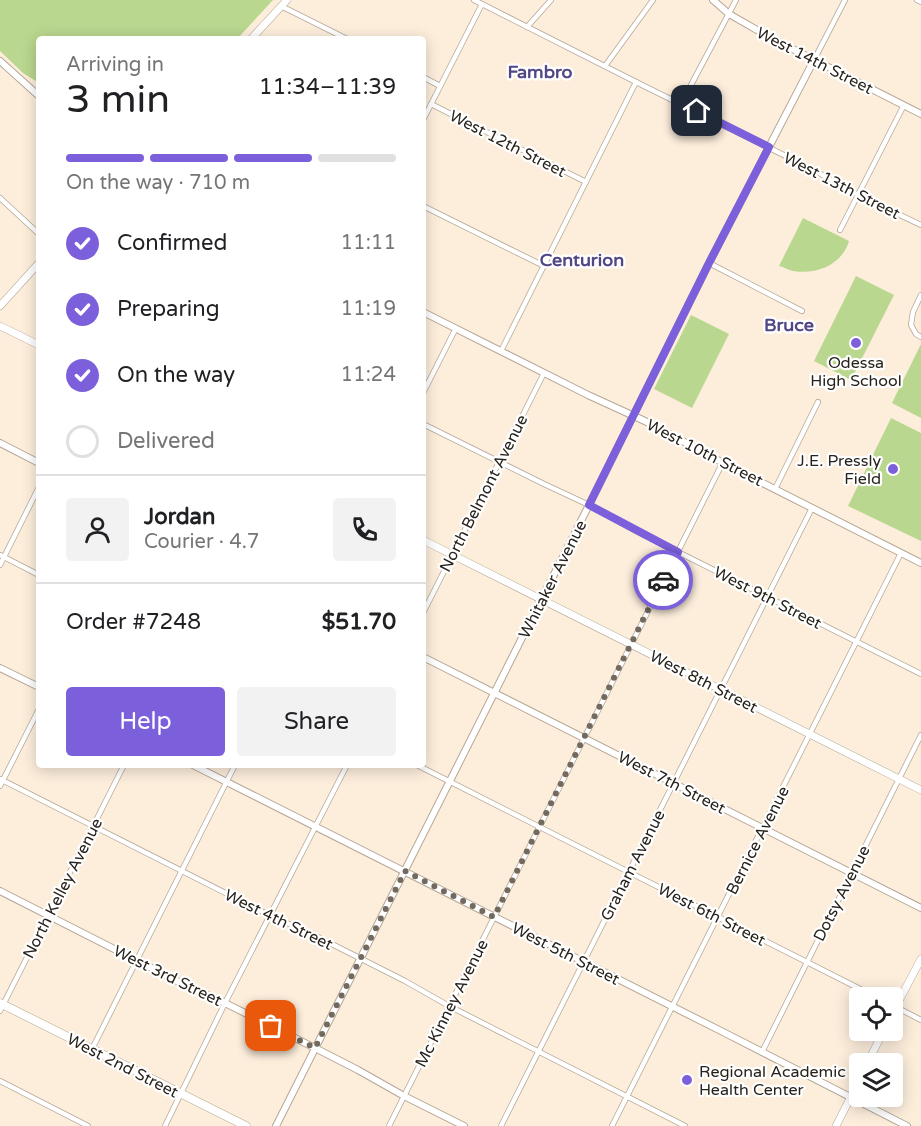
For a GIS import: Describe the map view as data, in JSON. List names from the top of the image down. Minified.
{"streets":{"main road":["West 8th Street","West 2nd Street"],"street":["West 14th Street","West 12th Street","West 13th Street","West 10th Street","North Belmont Avenue","Whitaker Avenue","West 9th Street","West 7th Street","Bernice Avenue","Graham Avenue","North Kelley Avenue","Dotsy Avenue","West 6th Street","West 4th Street","West 5th Street","West 3rd Street","Mc Kinney Avenue"]},"crossings":[["West 14th Street","Whitaker Avenue"],["West 13th Street","Whitaker Avenue"],["West 10th Street","North Belmont Avenue"],["West 10th Street","Whitaker Avenue"],["West 10th Street","Bernice Avenue"],["West 10th Street","Graham Avenue"],["West 10th Street","Mc Kinney Avenue"],["North Belmont Avenue","West 9th Street"],["North Belmont Avenue","West 8th Street"],["Whitaker Avenue","West 9th Street"],["Whitaker Avenue","West 8th Street"],["Whitaker Avenue","West 7th Street"],["Whitaker Avenue","West 6th Street"],["Whitaker Avenue","West 4th Street"],["Whitaker Avenue","West 5th Street"],["Whitaker Avenue","West 3rd Street"],["West 9th Street","Bernice Avenue"],["West 9th Street","Graham Avenue"],["West 9th Street","Mc Kinney Avenue"],["West 8th Street","Bernice Avenue"],["West 8th Street","Graham Avenue"],["West 8th Street","Dotsy Avenue"],["West 8th Street","Mc Kinney Avenue"],["West 7th Street","Bernice Avenue"],["West 7th Street","Graham Avenue"],["West 7th Street","Dotsy Avenue"],["West 7th Street","Mc Kinney Avenue"],["Bernice Avenue","West 6th Street"],["Bernice Avenue","West 4th Street"],["Bernice Avenue","West 5th Street"],["Graham Avenue","West 6th Street"],["Graham Avenue","West 4th Street"],["Graham Avenue","West 5th Street"],["North Kelley Avenue","West 4th Street"],["North Kelley Avenue","West 3rd Street"],["North Kelley Avenue","West 2nd Street"],["Dotsy Avenue","West 6th Street"],["Dotsy Avenue","West 5th Street"],["West 6th Street","Mc Kinney Avenue"],["West 4th Street","Mc Kinney Avenue"],["West 5th Street","Mc Kinney Avenue"],["West 3rd Street","Mc Kinney Avenue"]],"districts":["Fambro","Centurion","Bruce"],"places":["Odessa High School","J.E. Pressly Field","Regional Academic Health Center"],"page":{"heading":["3 min","Arriving in","11:34–11:39"],"panel":["Jordan","Courier · 4.7","Order #7248","$51.70"],"bar":"On the way · 710 m","list":[["Confirmed","11:11"],["Preparing","11:19"],["On the way","11:24"],"Delivered"],"buttons":["Help","Share"]}}
